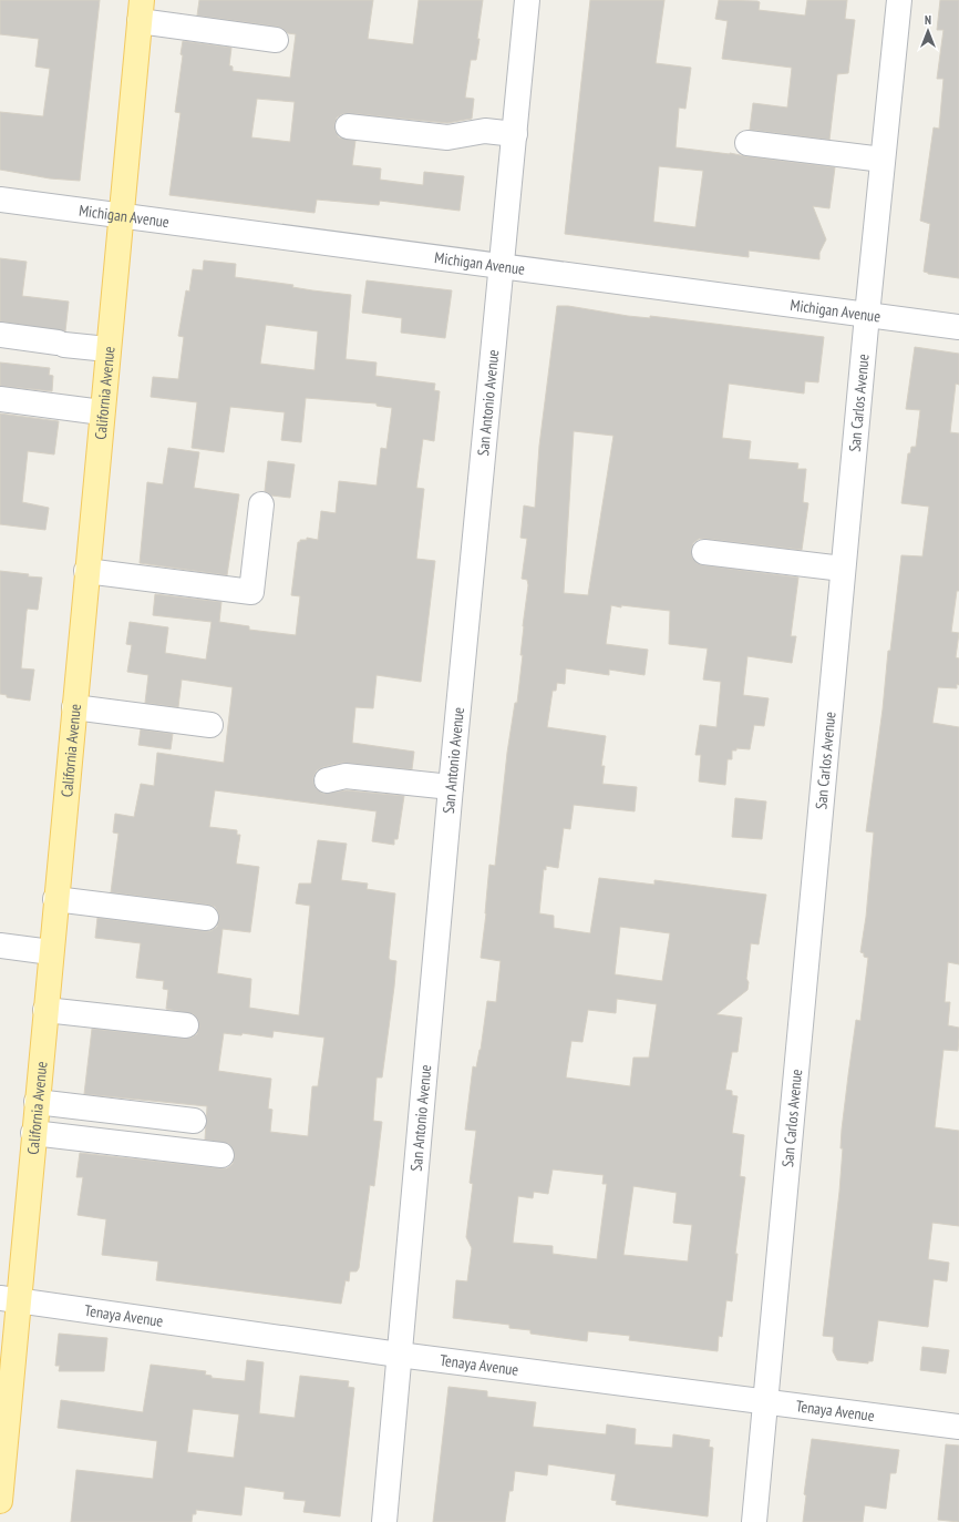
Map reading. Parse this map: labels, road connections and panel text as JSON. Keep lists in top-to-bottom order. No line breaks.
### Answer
{"streets":{"main road":["California Avenue"],"street":["Michigan Avenue","San Antonio Avenue","San Carlos Avenue","Tenaya Avenue"]},"crossings":[["Michigan Avenue","California Avenue"],["Michigan Avenue","San Antonio Avenue"],["Michigan Avenue","San Carlos Avenue"],["California Avenue","Tenaya Avenue"],["San Antonio Avenue","Tenaya Avenue"],["San Carlos Avenue","Tenaya Avenue"]],"north":"top"}
